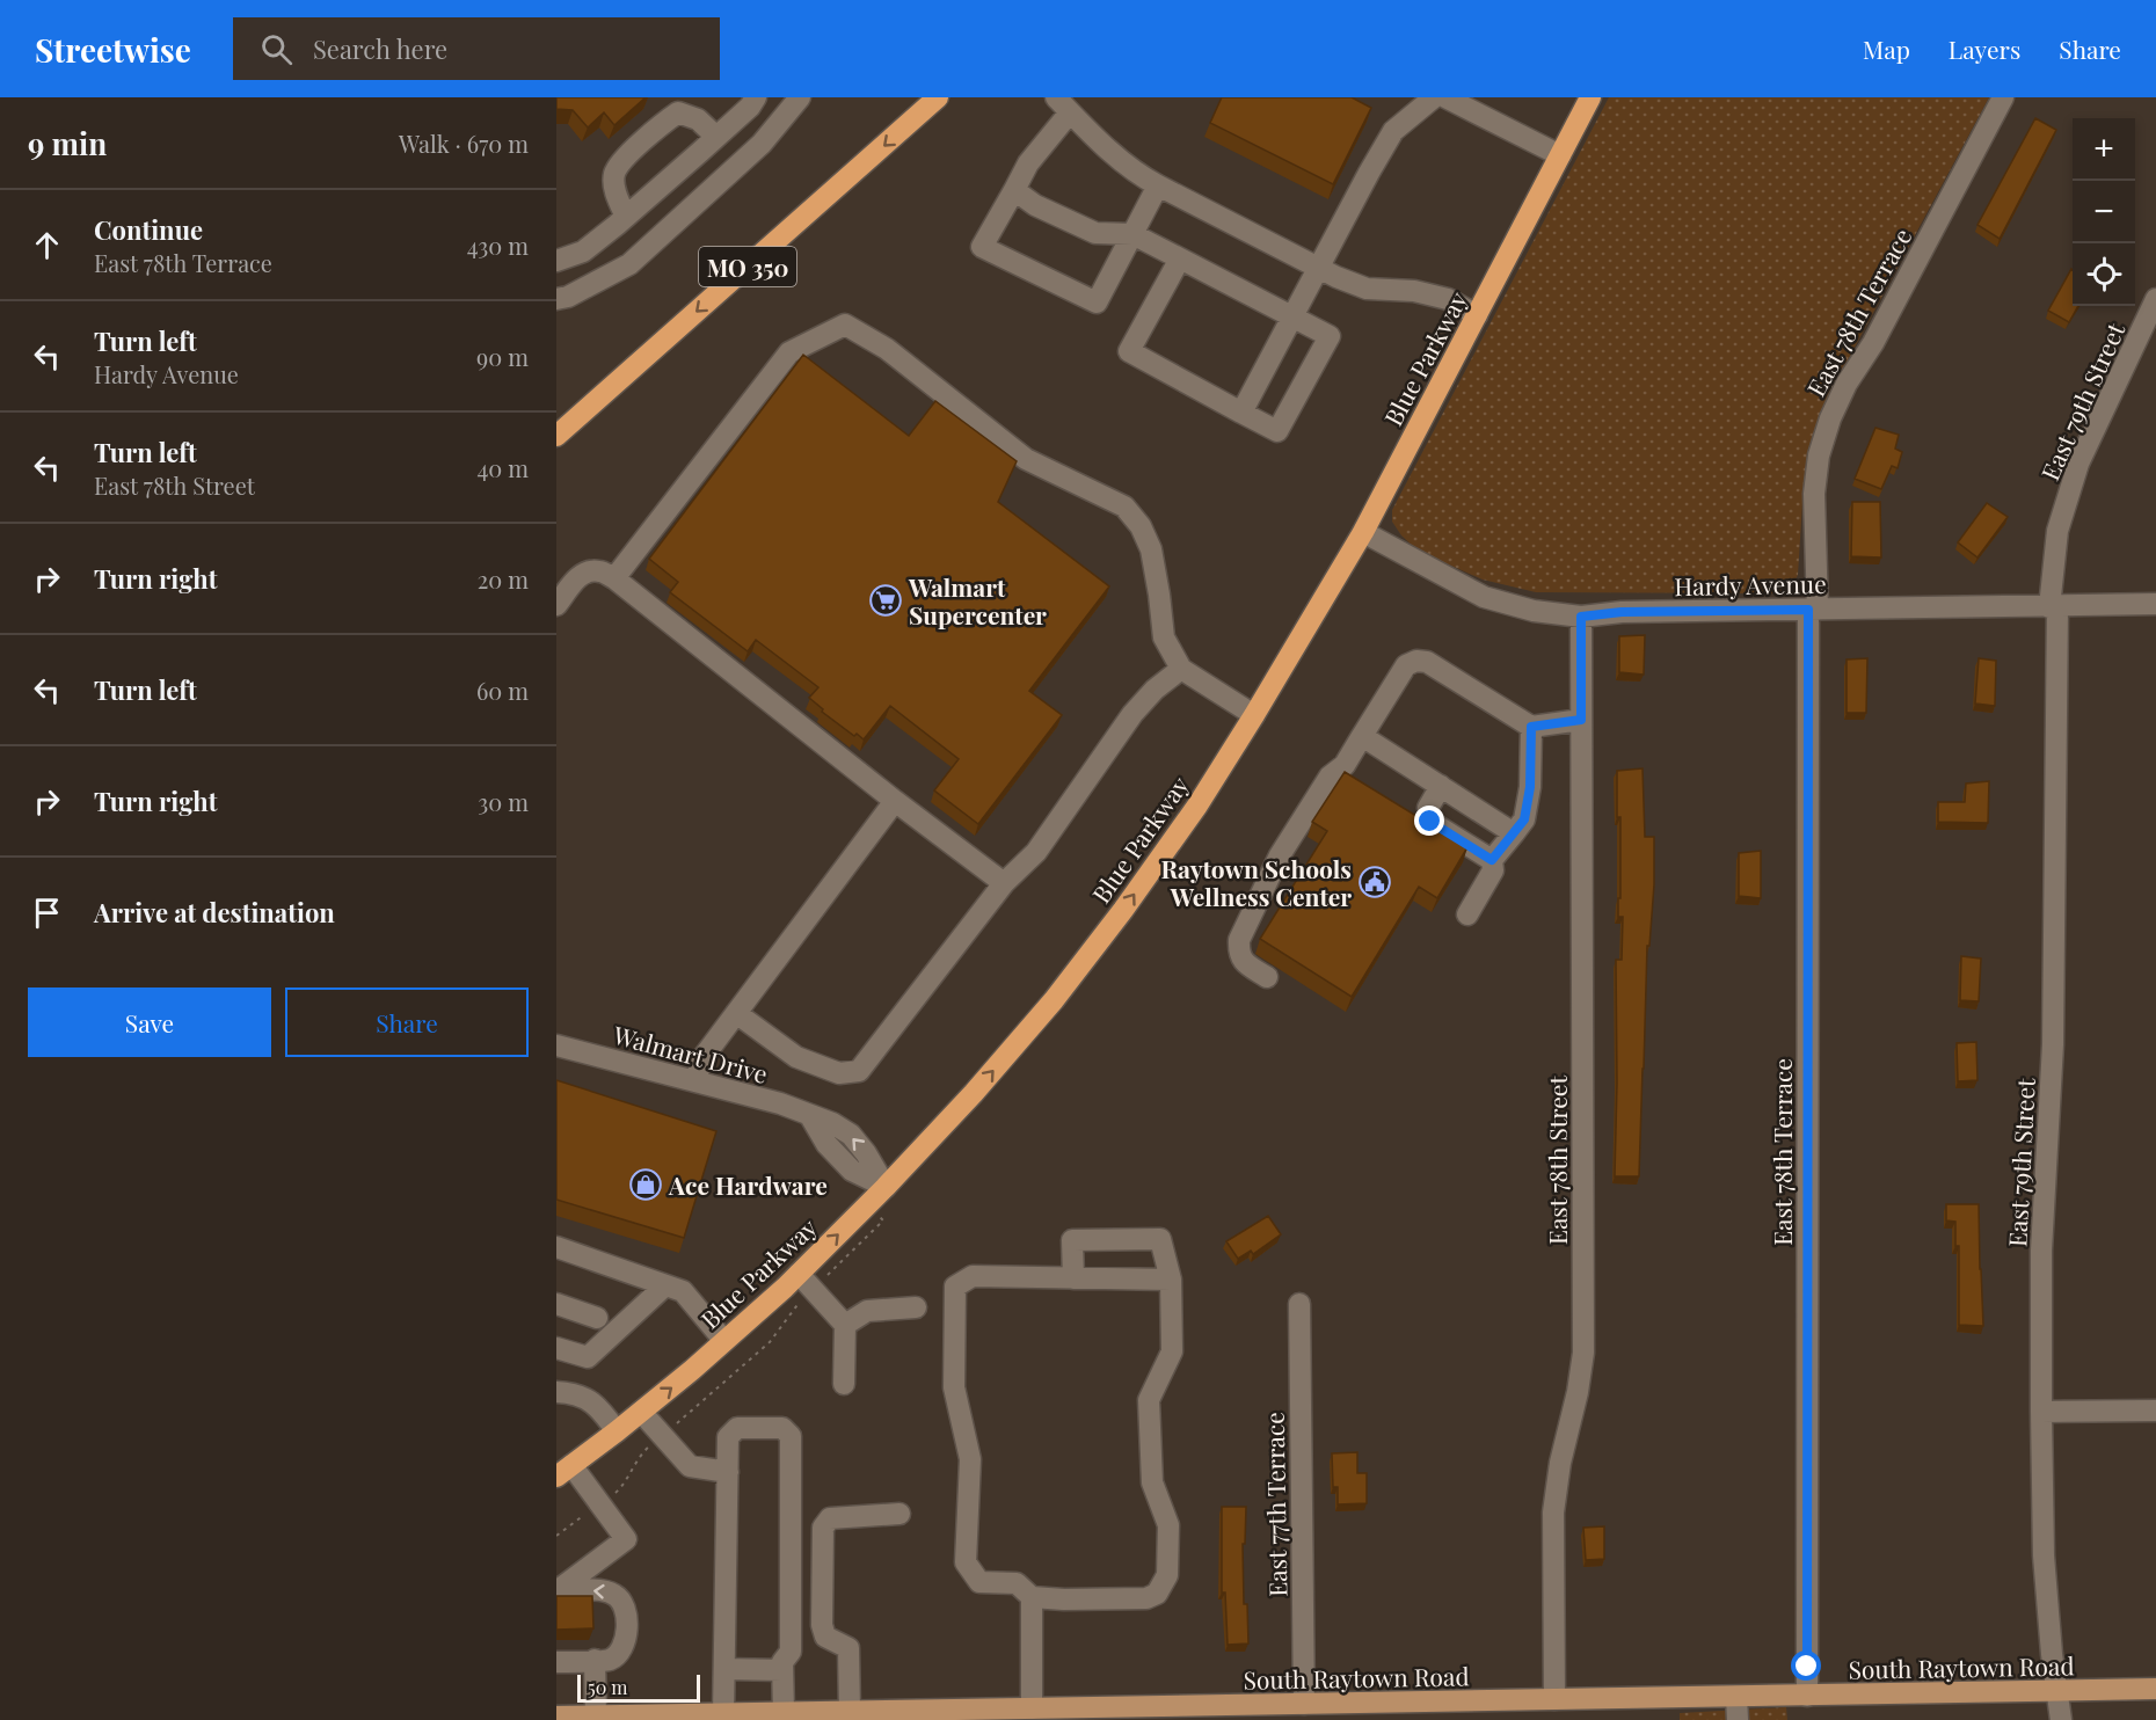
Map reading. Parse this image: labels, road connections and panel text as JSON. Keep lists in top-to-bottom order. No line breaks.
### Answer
{"streets":{"highway":["MO 350","Blue Parkway"],"main road":["South Raytown Road"],"street":["East 78th Terrace","East 79th Street","Hardy Avenue","Walmart Drive","East 78th Street","East 77th Terrace"]},"crossings":[["East 78th Terrace","Hardy Avenue"],["East 78th Terrace","South Raytown Road"],["Blue Parkway","Hardy Avenue"],["Blue Parkway","Walmart Drive"],["East 79th Street","Hardy Avenue"],["East 79th Street","South Raytown Road"],["Hardy Avenue","East 78th Street"],["East 78th Street","South Raytown Road"],["East 77th Terrace","South Raytown Road"]],"one_way":["Blue Parkway"],"places":{"supermarket":["Walmart Supercenter"],"public building":["Raytown Schools Wellness Center"],"shop":["Ace Hardware"]},"scale_bar":"50 m","page":{"header":"Streetwise","search":"Search here","nav":["Map","Layers","Share"],"heading":["9 min","Walk · 670 m"],"map_buttons":["+","−"],"list":[["Continue","East 78th Terrace","430 m"],["Turn left","Hardy Avenue","90 m"],["Turn left","East 78th Street","40 m"],["Turn right","20 m"],["Turn left","60 m"],["Turn right","30 m"],"Arrive at destination"],"buttons":["Save","Share"],"scale":"50 m"}}
